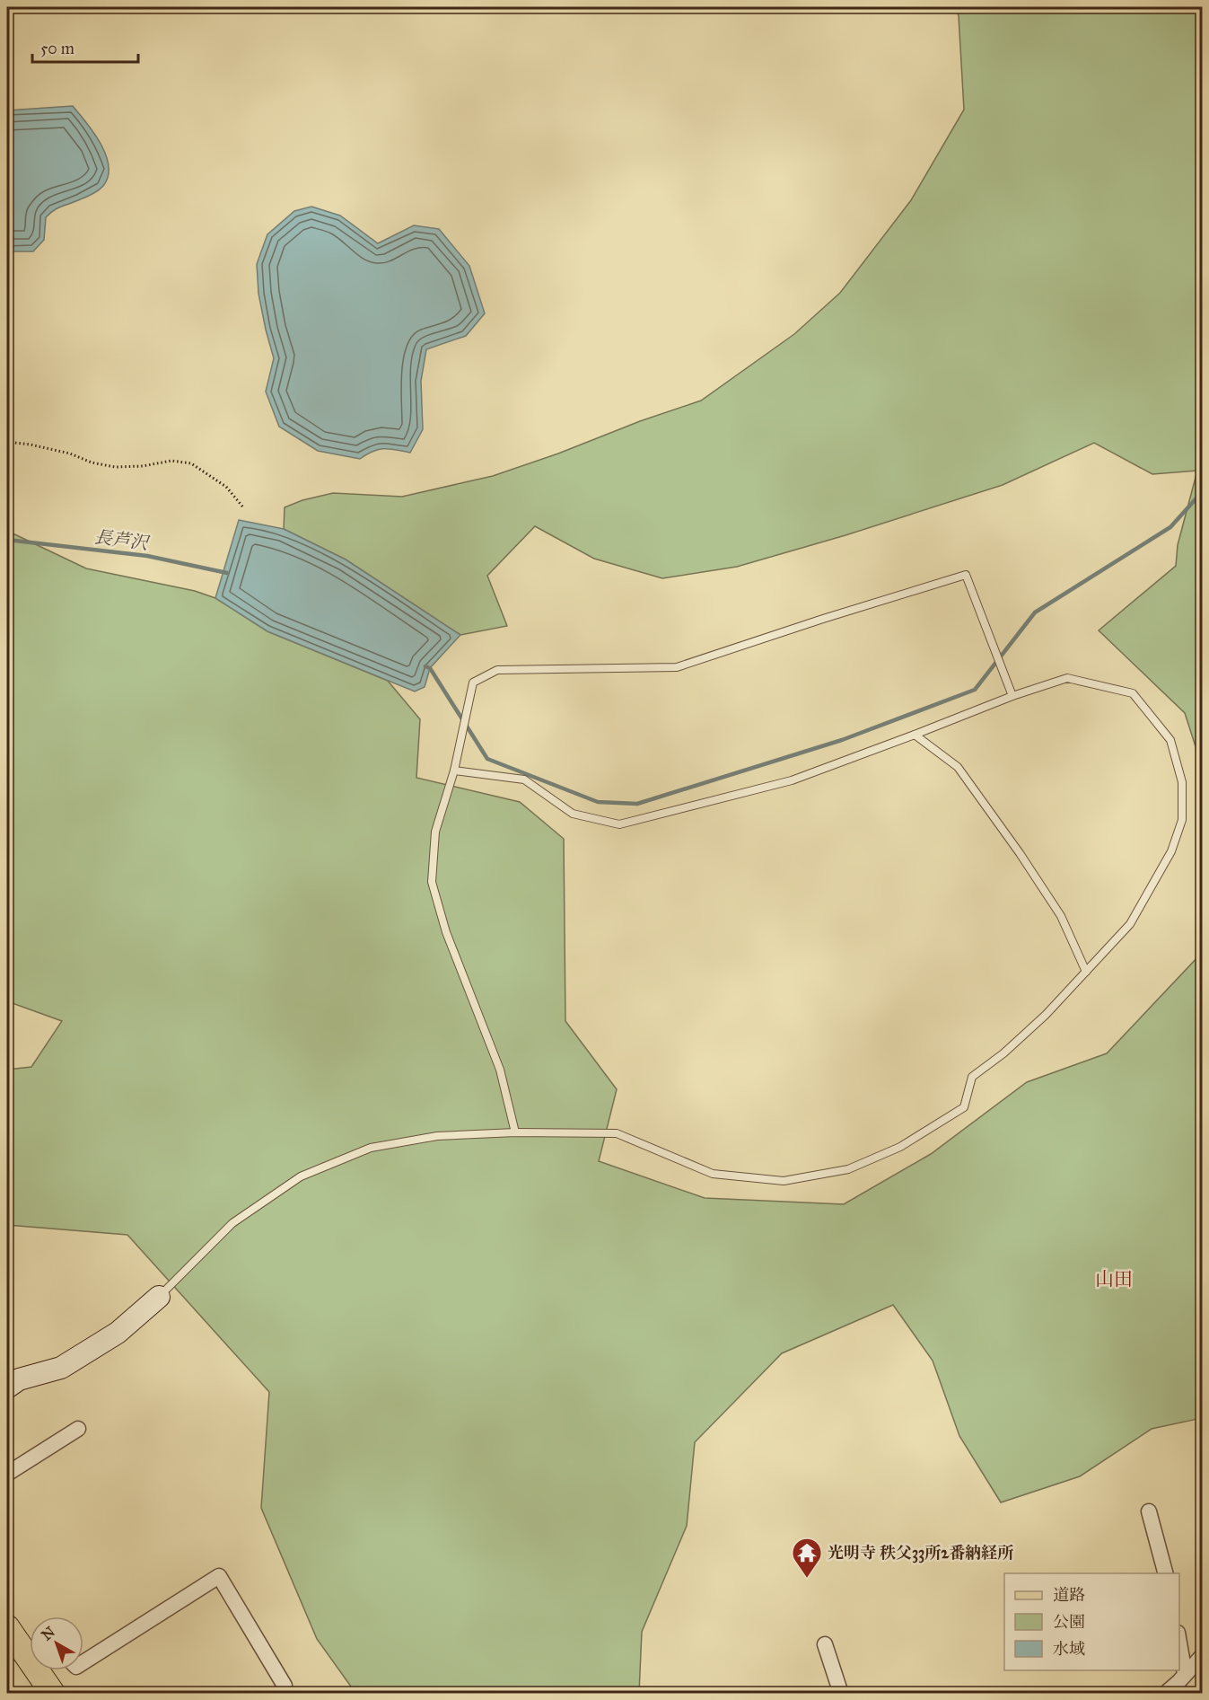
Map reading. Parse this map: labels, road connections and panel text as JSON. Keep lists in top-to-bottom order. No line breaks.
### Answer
{"districts":["山田"],"water":["長芦沢"],"places":{"temple":["光明寺 秩父33所2番納経所"]},"legend":["道路","公園","水域"],"scale_bar":"50 m","north":"top left"}
